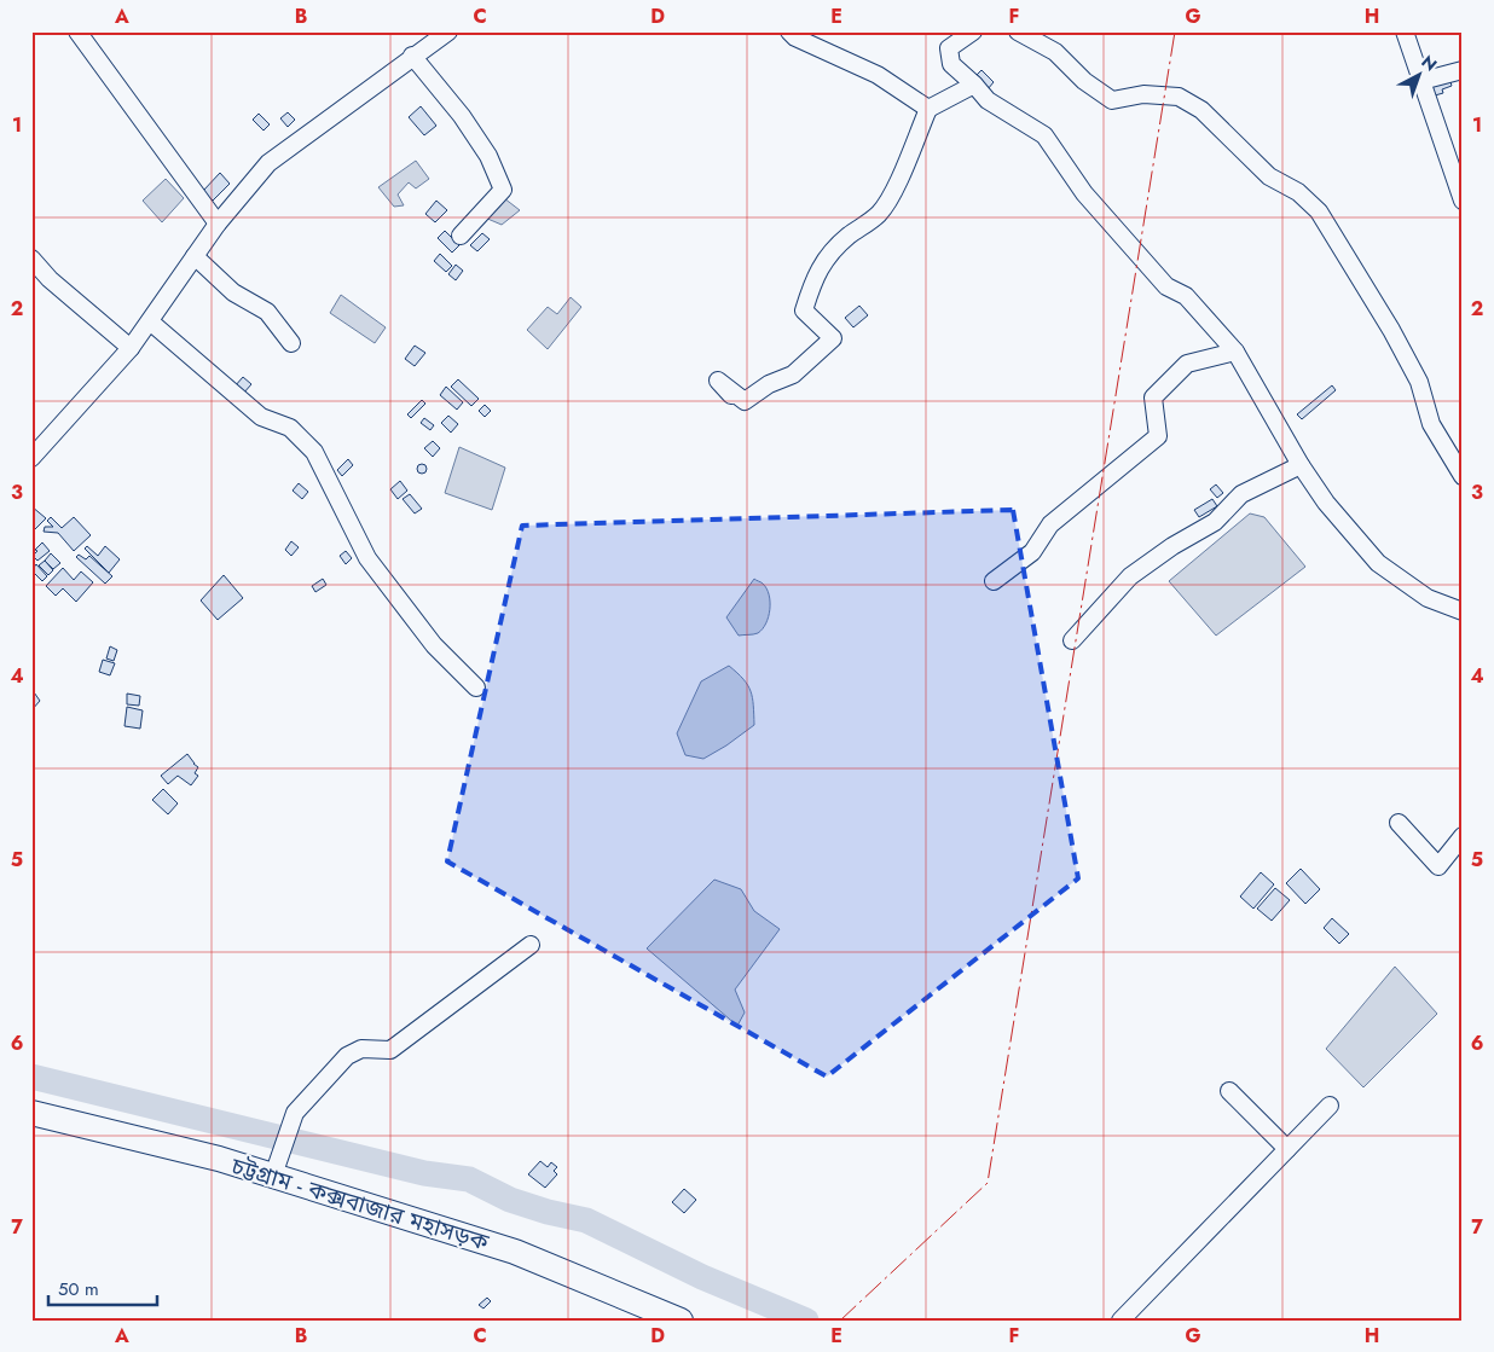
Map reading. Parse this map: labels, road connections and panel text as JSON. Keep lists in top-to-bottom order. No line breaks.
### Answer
{"streets":{"highway":["চট্টগ্রাম - কক্সবাজার মহাসড়ক"]},"scale_bar":"50 m","north":"top right","grid":{"columns":["A","B","C","D","E","F","G","H"],"rows":["1","2","3","4","5","6","7"]}}
